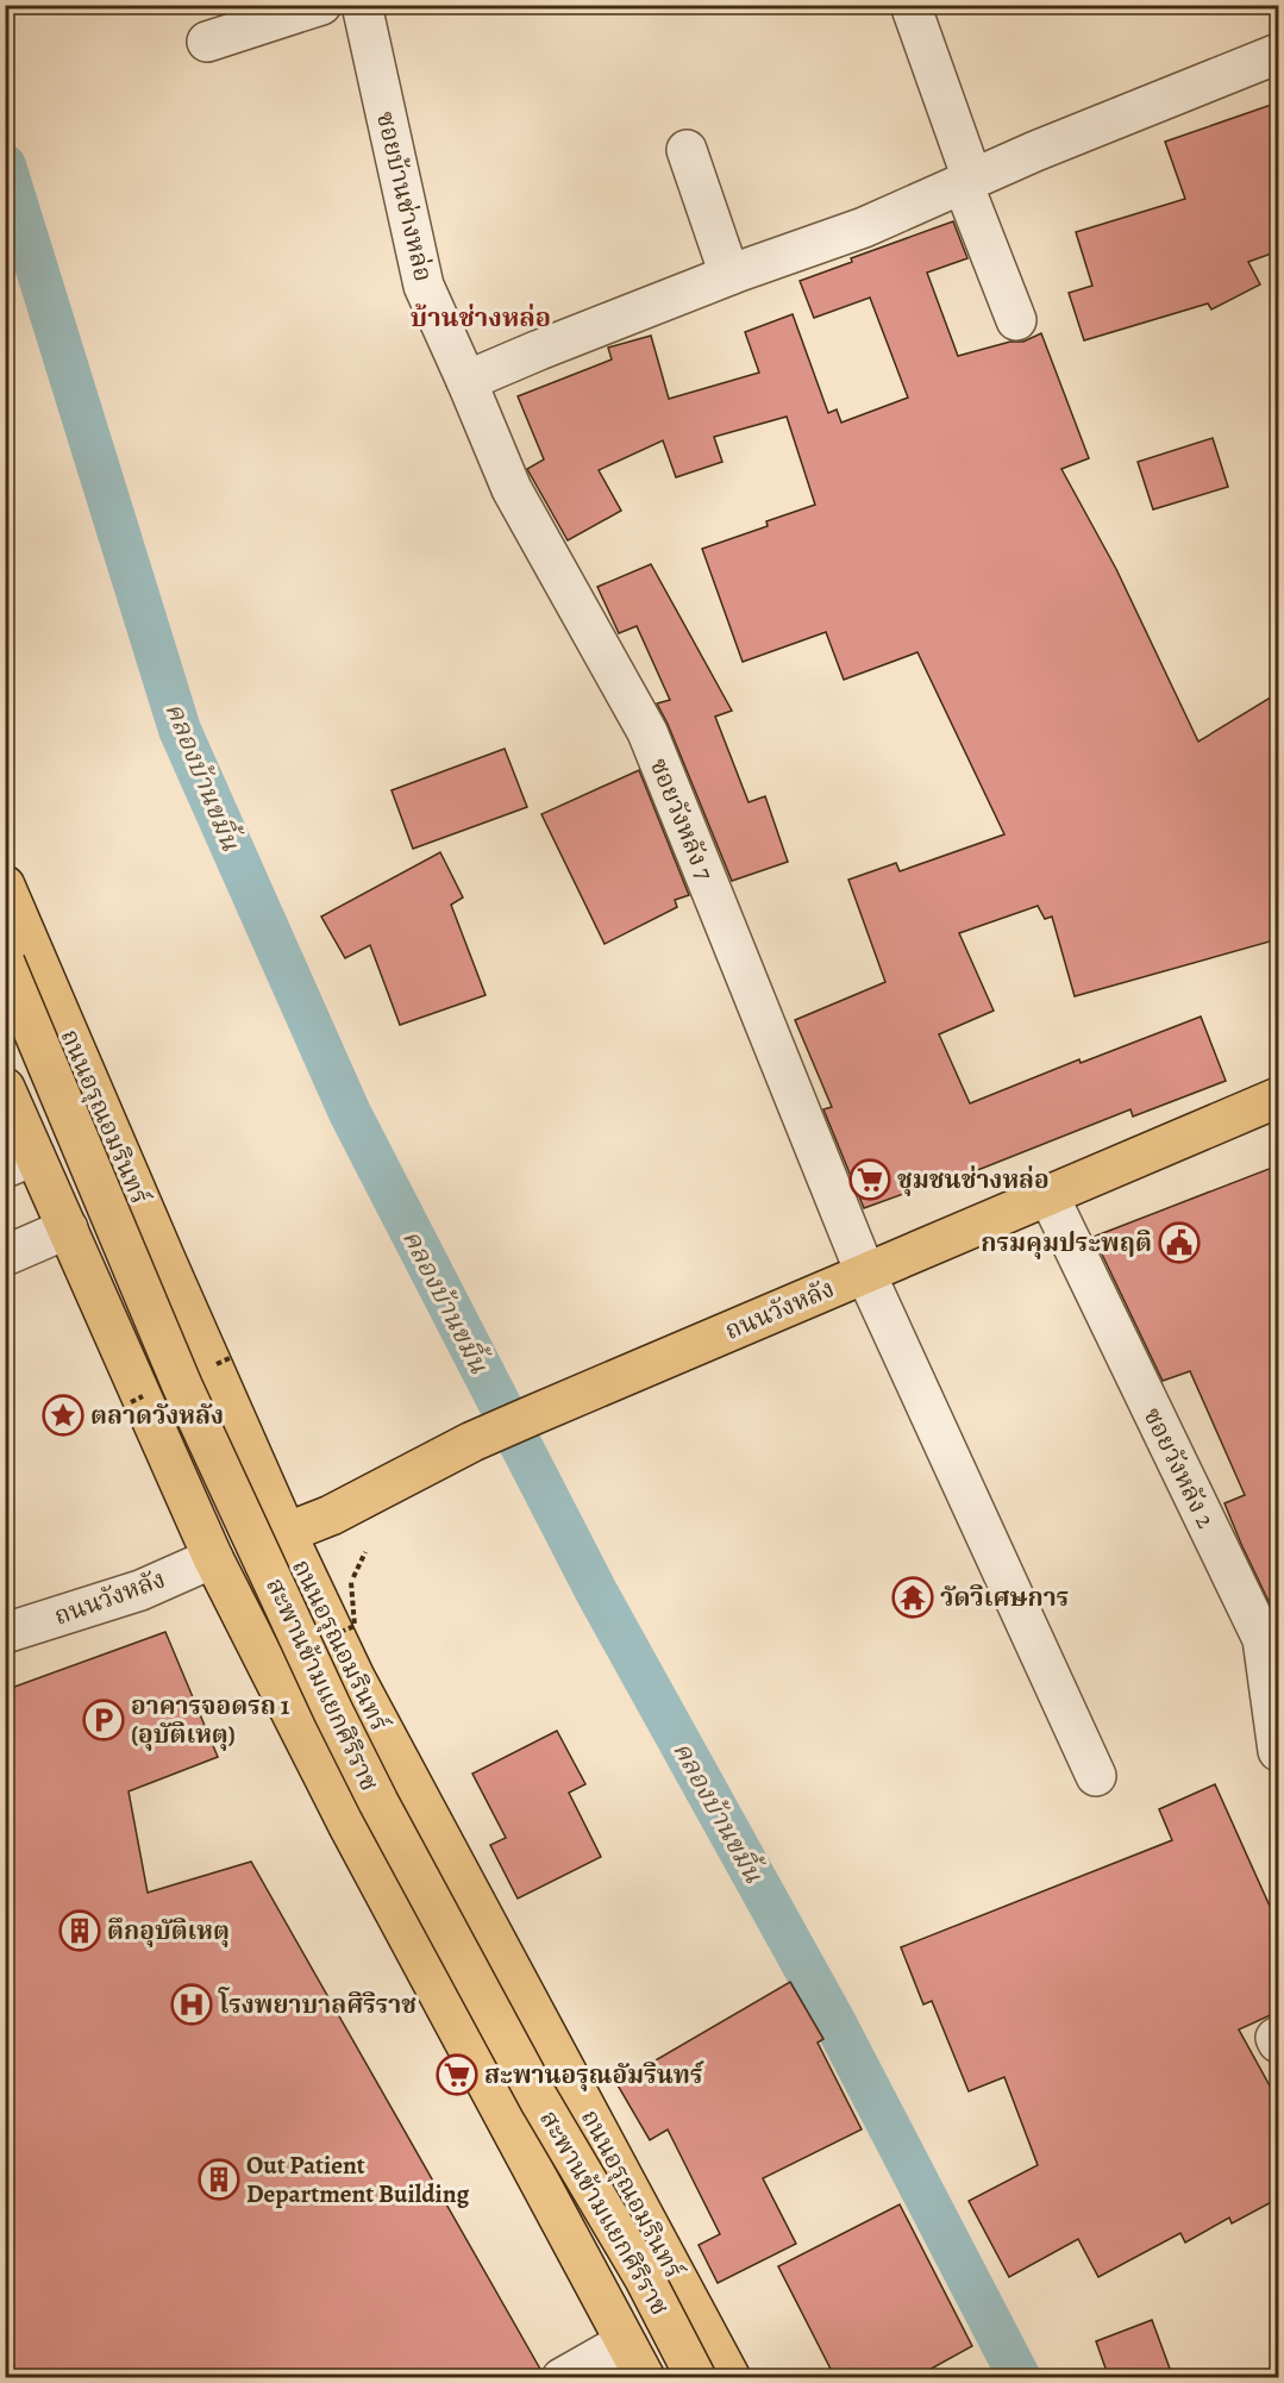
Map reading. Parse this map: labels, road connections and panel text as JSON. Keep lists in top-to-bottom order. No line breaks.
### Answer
{"streets":{"main road":["ถนนอรุณอมรินทร์","ถนนวังหลัง","สะพานข้ามแยกศิริราช"],"street":["ซอยบ้านช่างหล่อ","ซอยวังหลัง 7","ซอยวังหลัง 2"]},"crossings":[["ซอยบ้านช่างหล่อ","ซอยวังหลัง 7"],["ซอยวังหลัง 7","ถนนวังหลัง"],["ถนนอรุณอมรินทร์","ถนนวังหลัง"],["ถนนวังหลัง","ซอยวังหลัง 2"]],"districts":["บ้านช่างหล่อ"],"water":["คลองบ้านขมิ้น"],"places":{"supermarket":["ชุมชนช่างหล่อ","สะพานอรุณอัมรินทร์"],"public building":["กรมคุมประพฤติ"],"place":["ตลาดวังหลัง"],"temple":["วัดวิเศษการ"],"parking":["อาคารจอดรถ 1 (อุบัติเหตุ)"],"building":["ตึกอุบัติเหตุ","Out Patient Department Building"],"hospital":["โรงพยาบาลศิริราช"]}}
